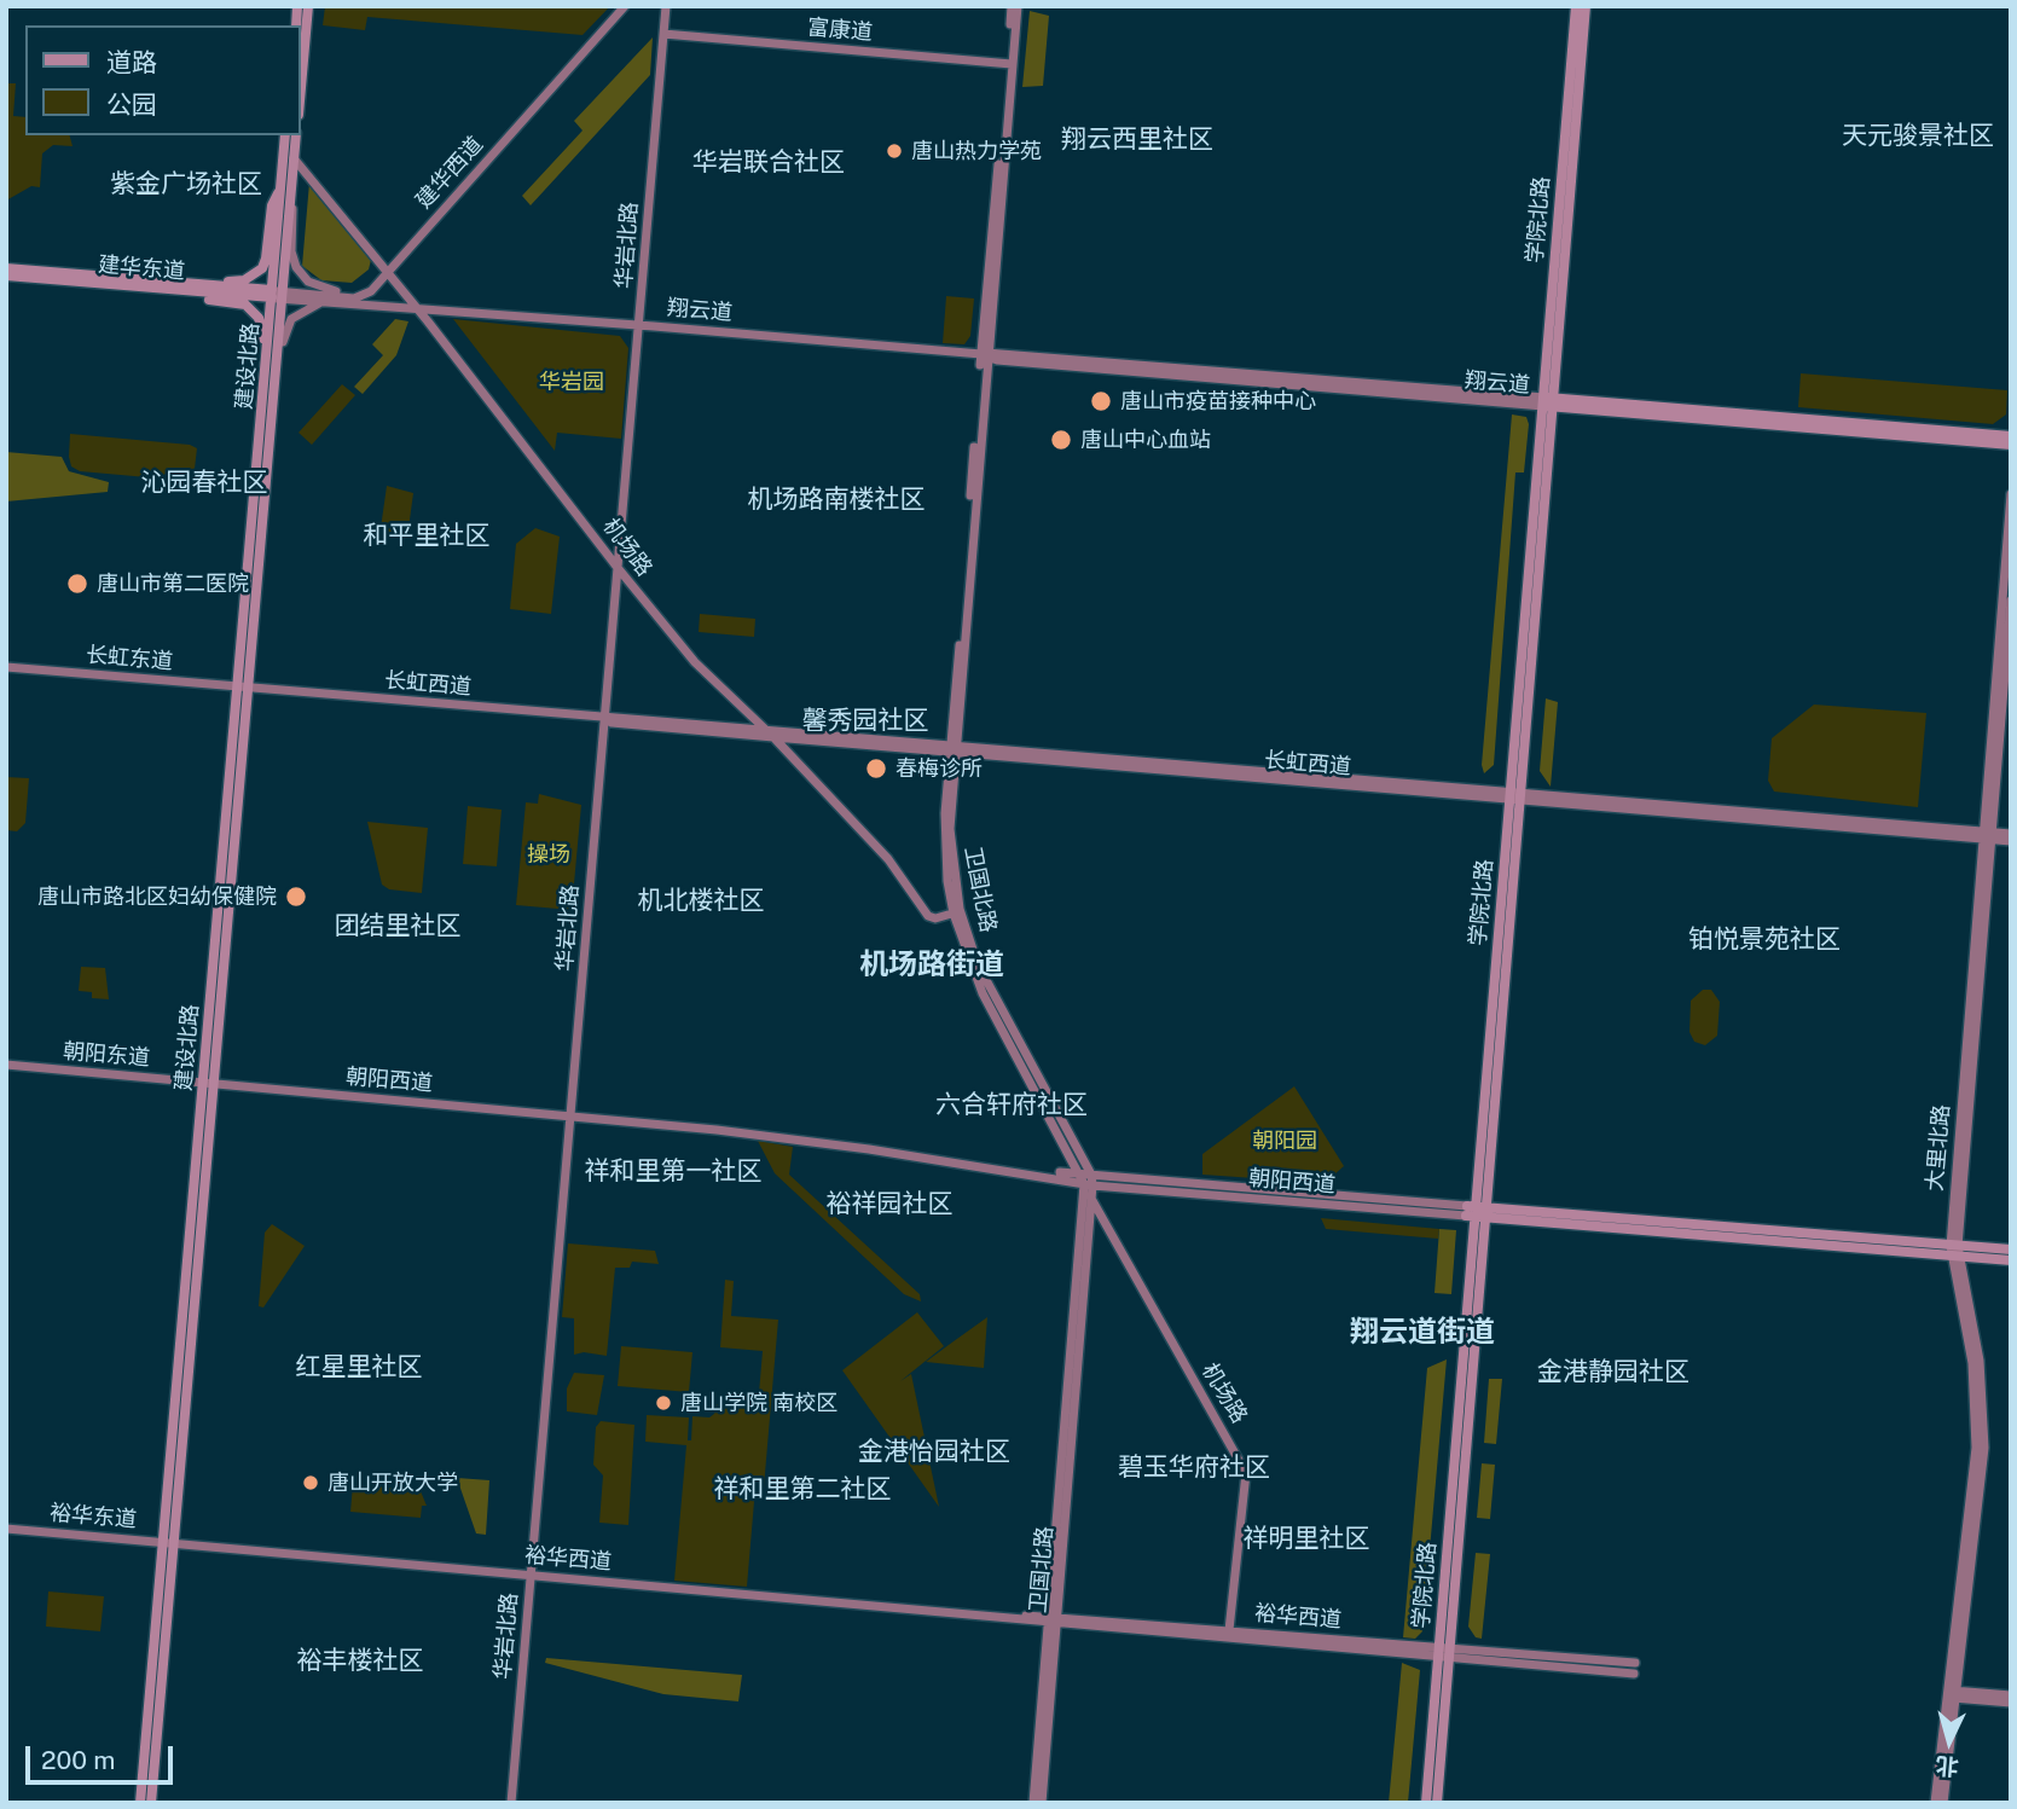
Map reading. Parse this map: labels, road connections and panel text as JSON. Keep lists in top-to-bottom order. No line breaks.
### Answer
{"streets":{"main road":["富康道","建华西道","学院北路","华岩北路","建华东道","翔云道","建设北路","机场路","长虹东道","长虹西道","卫国北路","朝阳东道","朝阳西道","大里北路","裕华东道","裕华西道"]},"crossings":[["富康道","华岩北路"],["富康道","卫国北路"],["建华西道","机场路"],["学院北路","翔云道"],["学院北路","长虹西道"],["学院北路","朝阳西道"],["学院北路","裕华西道"],["华岩北路","翔云道"],["华岩北路","机场路"],["华岩北路","长虹西道"],["华岩北路","朝阳西道"],["华岩北路","裕华西道"],["建华东道","建设北路"],["翔云道","机场路"],["翔云道","卫国北路"],["建设北路","长虹东道"],["建设北路","长虹西道"],["建设北路","朝阳东道"],["建设北路","朝阳西道"],["建设北路","裕华东道"],["建设北路","裕华西道"],["机场路","长虹西道"],["机场路","卫国北路"],["机场路","裕华西道"],["长虹东道","长虹西道"],["长虹西道","卫国北路"],["长虹西道","大里北路"],["卫国北路","朝阳西道"],["卫国北路","裕华西道"],["朝阳东道","朝阳西道"],["朝阳西道","大里北路"],["裕华东道","裕华西道"]],"districts":["天元骏景社区","翔云西里社区","华岩联合社区","紫金广场社区","沁园春社区","机场路南楼社区","和平里社区","馨秀园社区","机北楼社区","团结里社区","铂悦景苑社区","机场路街道","六合轩府社区","祥和里第一社区","裕祥园社区","翔云道街道","红星里社区","金港静园社区","金港怡园社区","碧玉华府社区","祥和里第二社区","祥明里社区","裕丰楼社区"],"parks":["华岩园","操场","朝阳园"],"places":["唐山热力学苑","唐山市疫苗接种中心","唐山中心血站","唐山市第二医院","春梅诊所","唐山市路北区妇幼保健院","唐山学院 南校区","唐山开放大学"],"legend":["道路","公园"],"scale_bar":"200 m","north":"bottom"}
